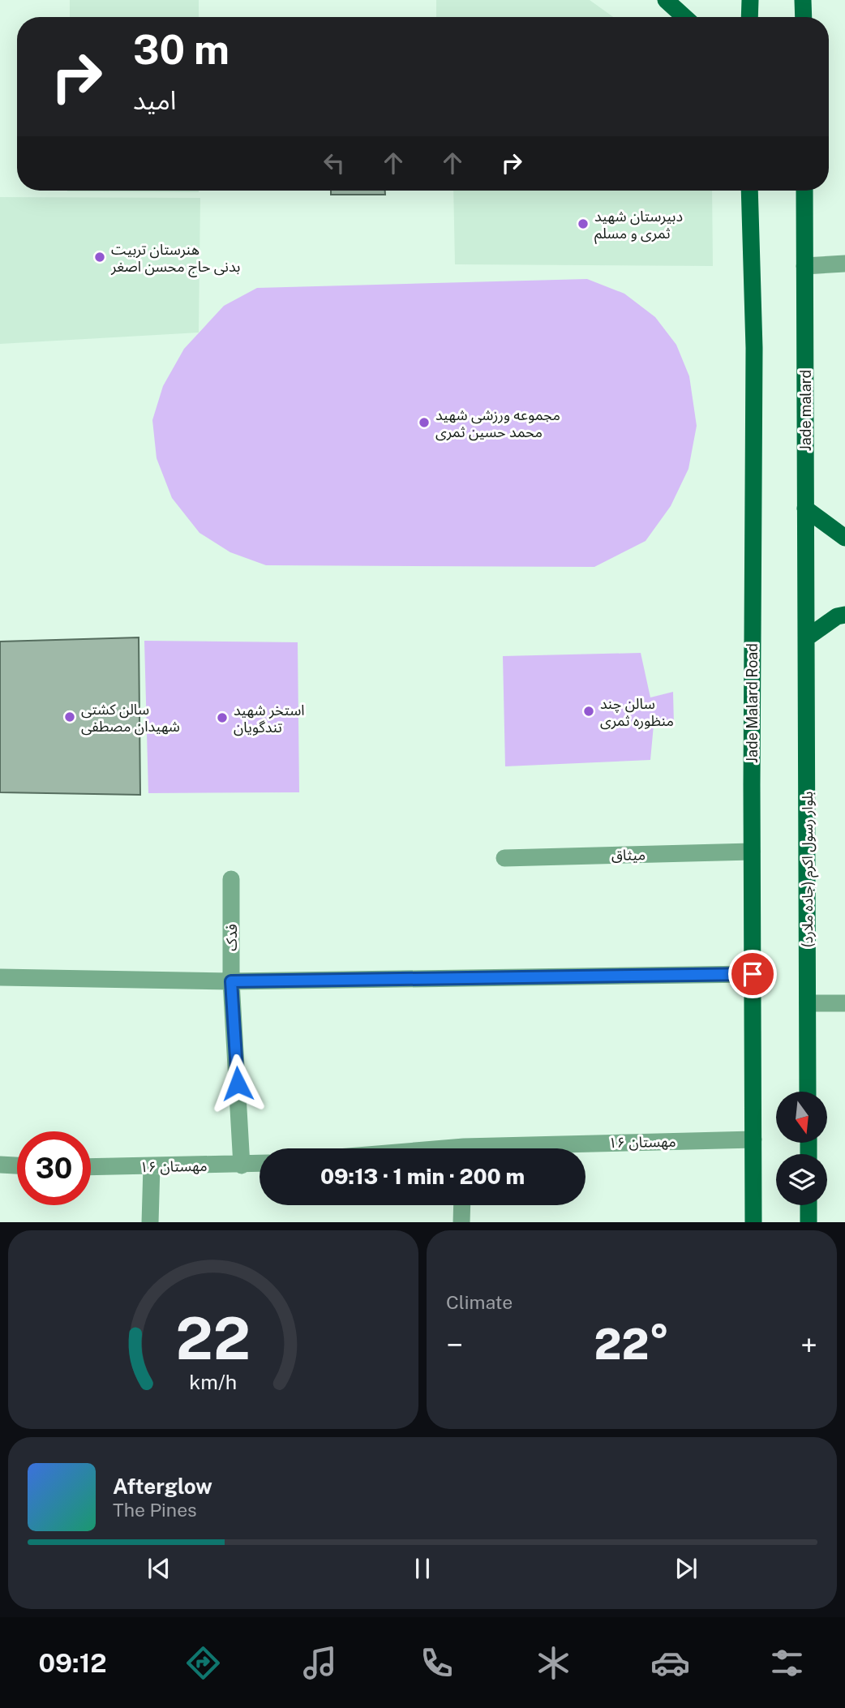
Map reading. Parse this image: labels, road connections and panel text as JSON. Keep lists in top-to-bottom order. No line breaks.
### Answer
{"streets":{"main road":["Jade malard","Jade Malard Road","بلوار رسول اکرم (جاده ملارد)"],"street":["میثاق","فدک","مهستان ۱۶"]},"crossings":[["Jade malard","بلوار رسول اکرم (جاده ملارد)"],["Jade Malard Road","میثاق"],["Jade Malard Road","مهستان ۱۶"],["فدک","مهستان ۱۶"]],"places":["دبیرستان شهید ثمری و مسلم","هنرستان تربیت بدنی حاج محسن اصغر","مجموعه ورزشی شهید محمد حسین ثمری","سالن چند منظوره ثمری","سالن کشتی شهیدان مصطفی","استخر شهید تندگویان"],"north":"bottom","page":{"turn":["30 m","امید"],"limit":"30","trip":"09:13 · 1 min · 200 m","tile":"Climate","heat":["−","22°","+"],"song":["Afterglow","The Pines"],"tabs":"09:12","gauge":["22","km/h"]}}
